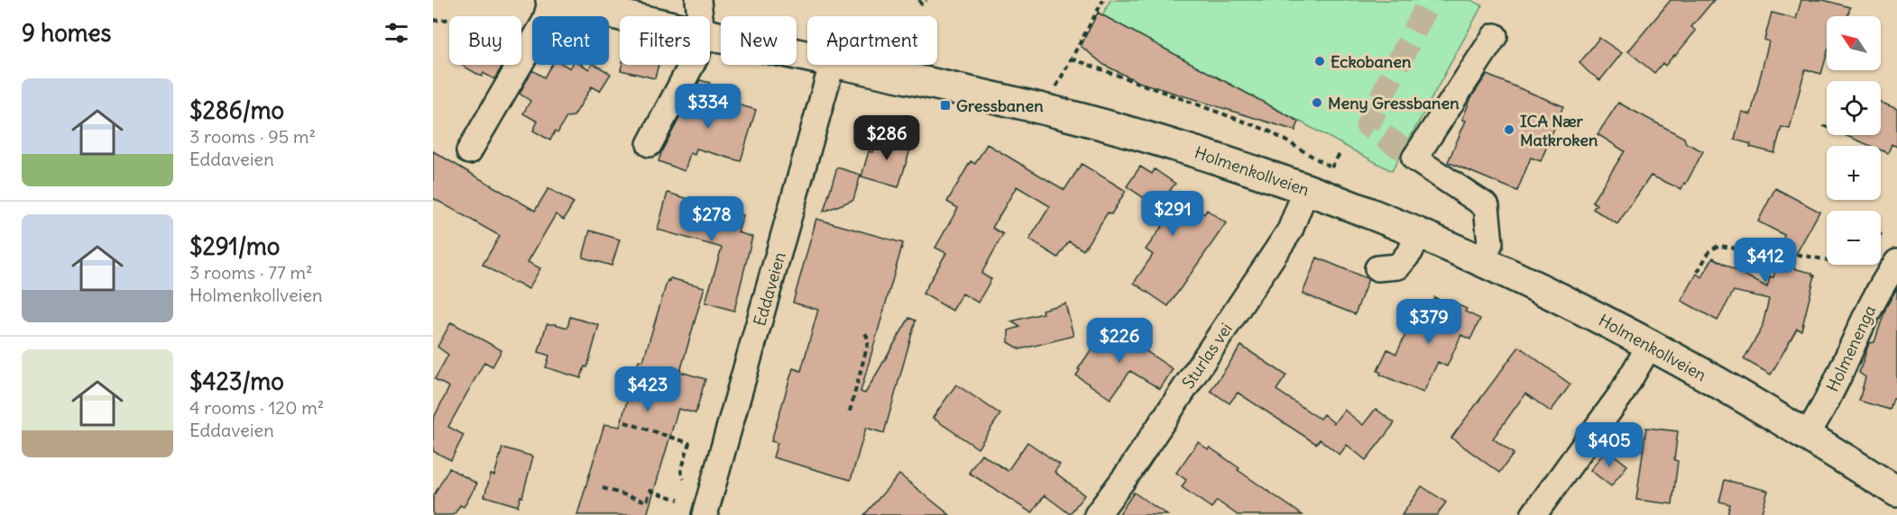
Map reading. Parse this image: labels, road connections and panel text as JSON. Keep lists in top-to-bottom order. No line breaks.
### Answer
{"streets":{"main road":["Holmenkollveien"],"street":["Eddaveien","Holmenenga","Sturlas vei"]},"crossings":[["Holmenkollveien","Holmenenga"],["Holmenkollveien","Sturlas vei"]],"places":{"other":["Eckobanen","Meny Gressbanen","ICA Nær Matkroken"],"transit":["Gressbanen"]},"north":"top left","page":{"heading":"9 homes","map_buttons":["+","−"],"chip":["Buy","Rent","Filters","New","Apartment"],"list":[{"name":"$286/mo","note":"3 rooms · 95 m² · Eddaveien"},{"name":"$291/mo","note":"3 rooms · 77 m² · Holmenkollveien"},{"name":"$423/mo","note":"4 rooms · 120 m² · Eddaveien"}],"price":["$334","$286","$291","$278","$412","$379","$226","$423","$405"]}}
